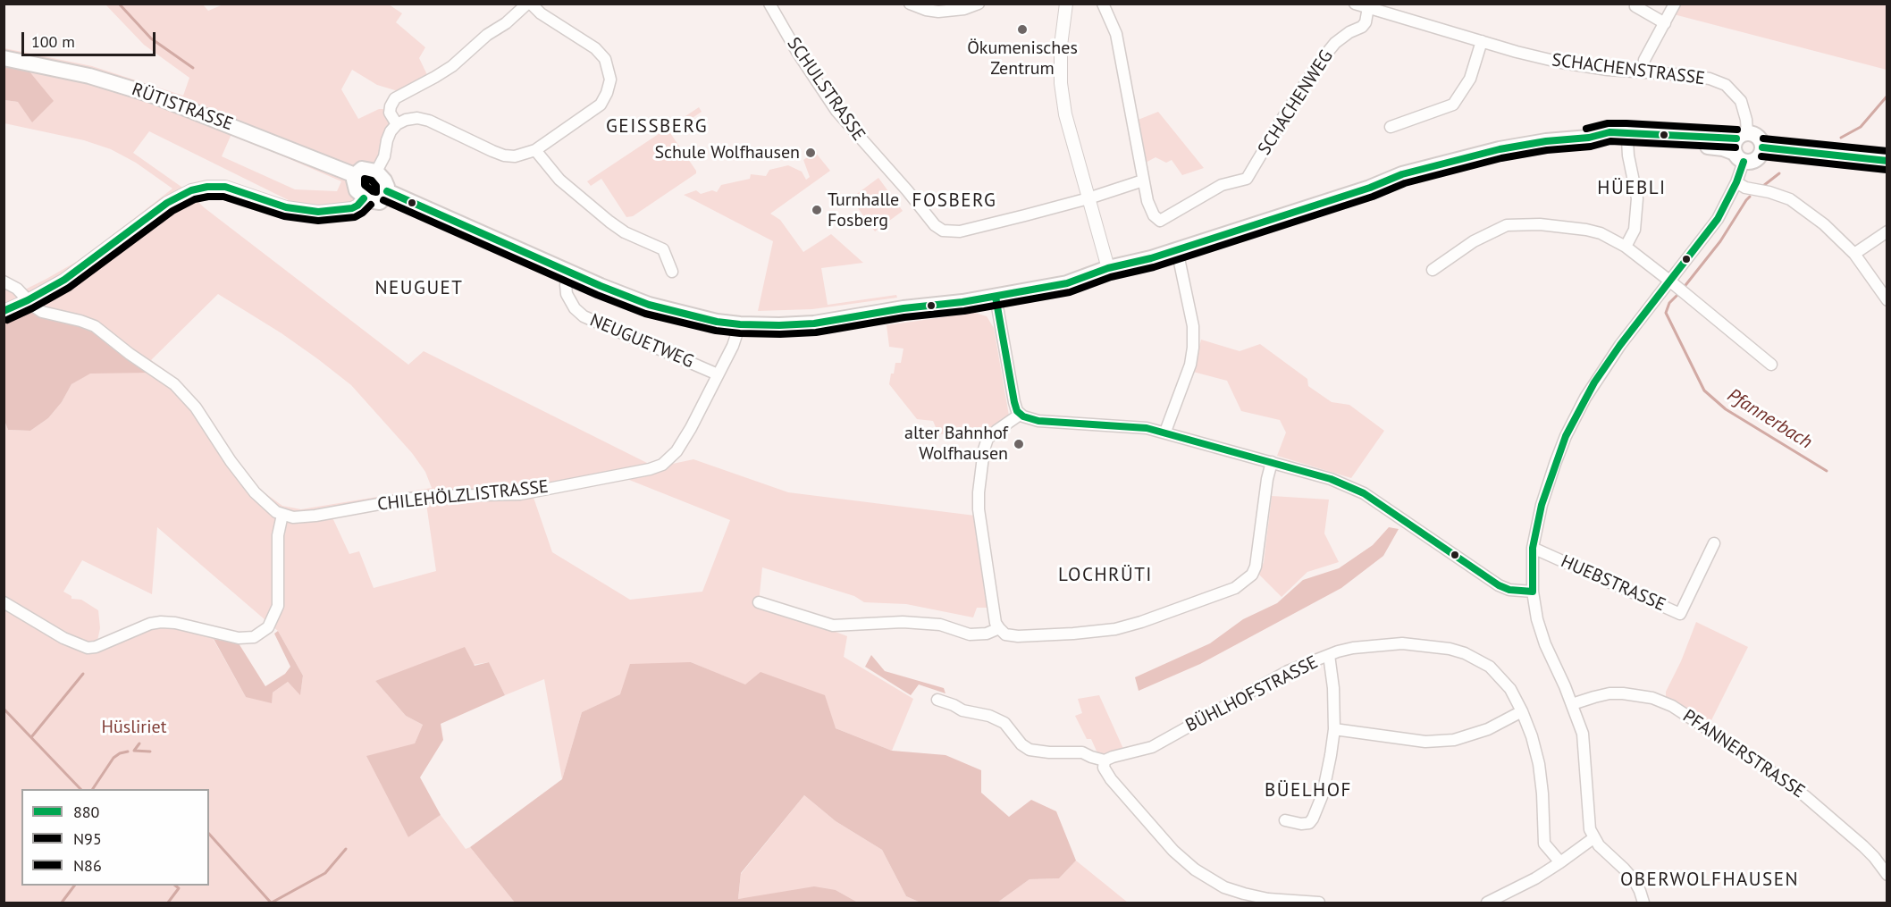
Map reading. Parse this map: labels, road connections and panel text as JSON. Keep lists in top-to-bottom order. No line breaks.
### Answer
{"streets":{"main road":["RÜTISTRASSE"],"street":["SCHACHENSTRASSE","SCHULSTRASSE","SCHACHENWEG","NEUGUETWEG","CHILEHÖLZLISTRASSE","HUEBSTRASSE","BÜHLHOFSTRASSE","PFANNERSTRASSE"]},"crossings":[["SCHACHENSTRASSE","SCHACHENWEG"],["SCHULSTRASSE","SCHACHENWEG"],["NEUGUETWEG","CHILEHÖLZLISTRASSE"]],"districts":["GEISSBERG","HÜEBLI","FOSBERG","NEUGUET","LOCHRÜTI","BÜELHOF","OBERWOLFHAUSEN"],"water":["Pfannerbach"],"parks":["Hüsliriet"],"places":["Ökumenisches Zentrum","Schule Wolfhausen","Turnhalle Fosberg","alter Bahnhof Wolfhausen"],"lines":["transit line N86","transit line 880","transit line N95"],"legend":["880","N95","N86"],"scale_bar":"100 m"}
